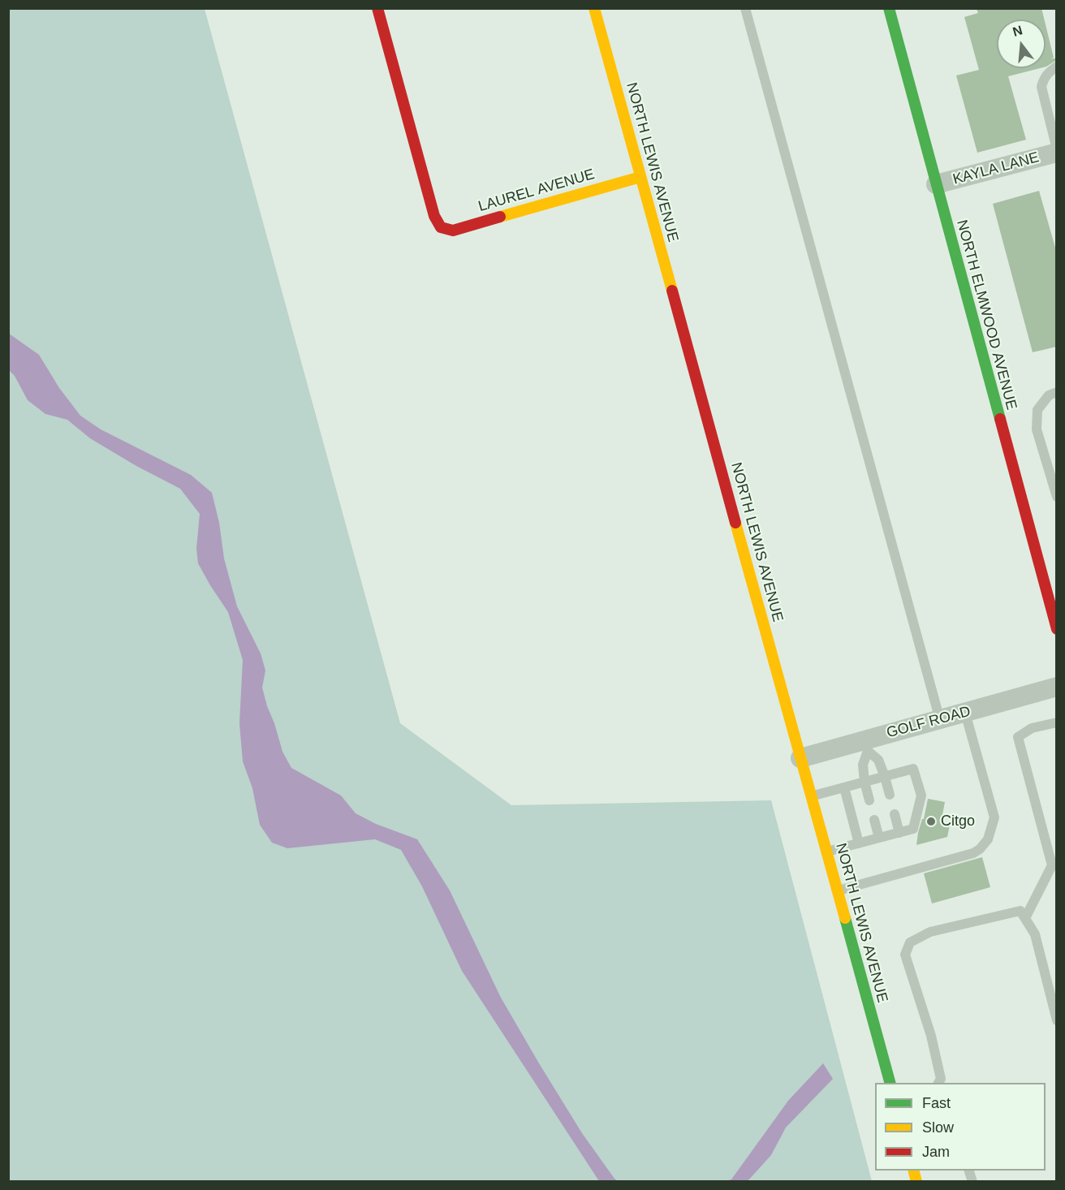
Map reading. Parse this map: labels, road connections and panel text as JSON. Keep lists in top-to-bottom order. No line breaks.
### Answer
{"streets":{"main road":["NORTH LEWIS AVENUE","LAUREL AVENUE","NORTH ELMWOOD AVENUE"],"street":["KAYLA LANE","GOLF ROAD"]},"crossings":[["NORTH LEWIS AVENUE","LAUREL AVENUE"],["NORTH LEWIS AVENUE","GOLF ROAD"],["KAYLA LANE","NORTH ELMWOOD AVENUE"]],"places":["Citgo"],"legend":["Fast","Slow","Jam"],"north":"top"}
